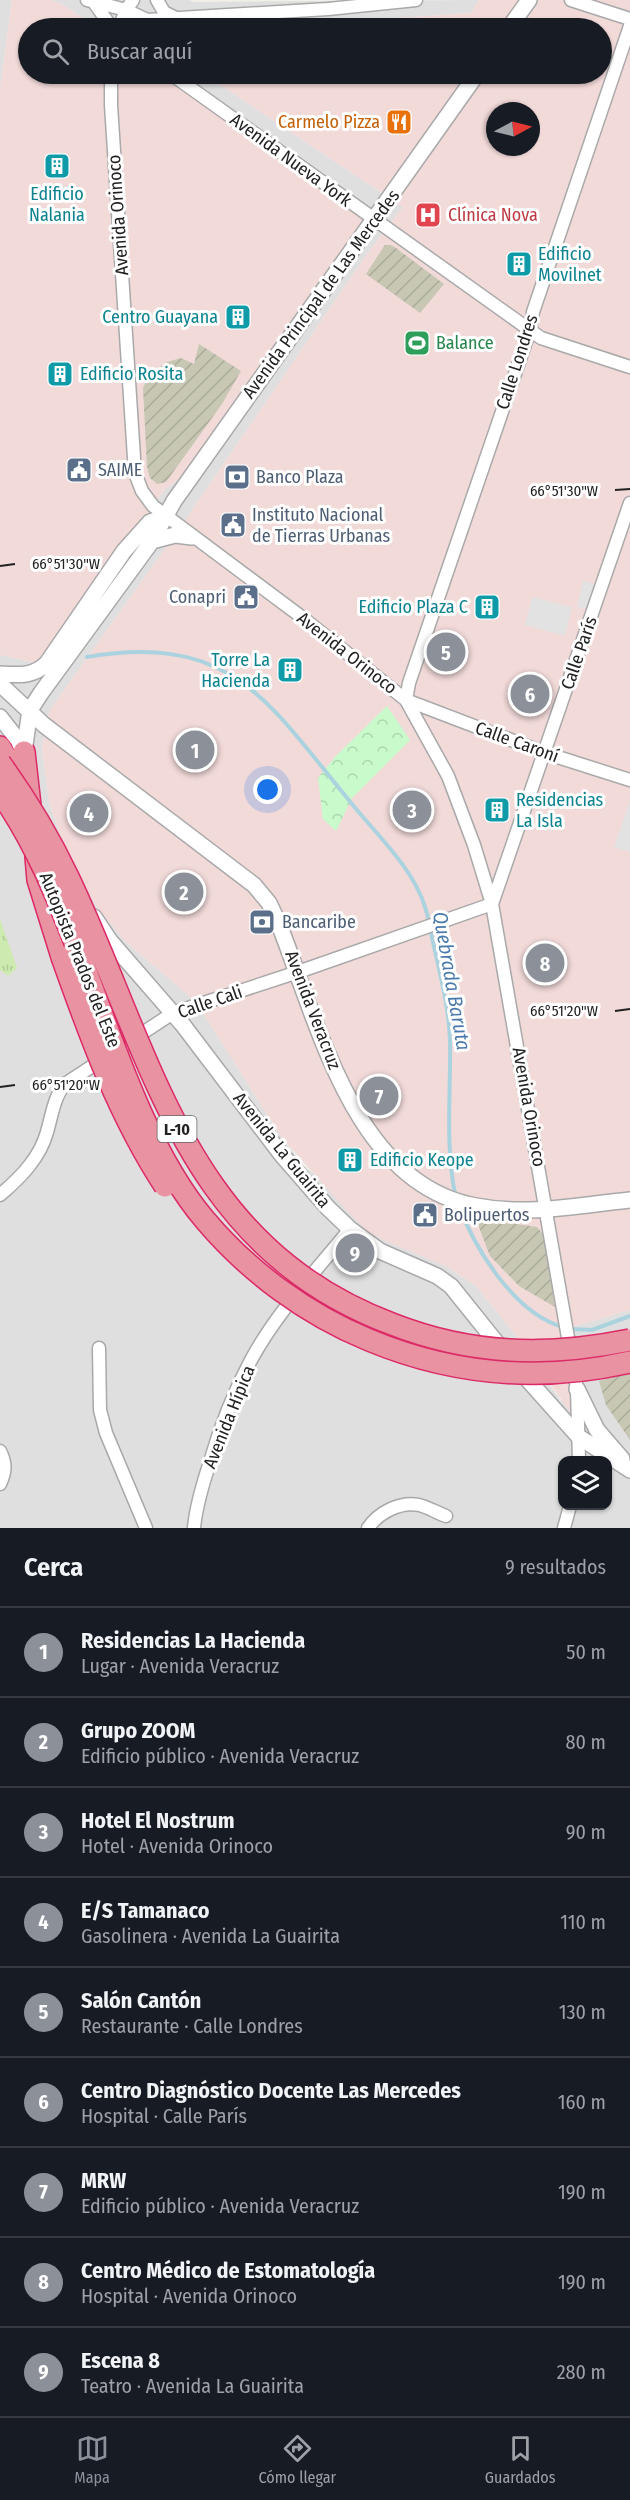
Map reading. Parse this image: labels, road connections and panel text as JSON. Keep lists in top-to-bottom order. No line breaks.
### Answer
{"streets":{"highway":["Autopista Prados del Este","L-10"],"street":["Avenida Nueva York","Avenida Orinoco","Avenida Principal de Las Mercedes","Calle Londres","Calle París","Calle Caroní","Calle Cali","Avenida Veracruz","Avenida La Guairita","Avenida Hípica"]},"crossings":[["Avenida Nueva York","Avenida Principal de Las Mercedes"],["Avenida Nueva York","Calle Londres"],["Avenida Orinoco","Avenida Principal de Las Mercedes"],["Avenida Orinoco","Calle Londres"],["Avenida Orinoco","Calle París"],["Avenida Orinoco","Calle Caroní"],["Avenida Orinoco","Calle Cali"],["Avenida Orinoco","Avenida Veracruz"],["Avenida Orinoco","L-10"],["Avenida Orinoco","Avenida La Guairita"],["Avenida Principal de Las Mercedes","Avenida Veracruz"],["Avenida Principal de Las Mercedes","L-10"],["Avenida Principal de Las Mercedes","Avenida La Guairita"],["Calle Londres","Calle Caroní"],["Calle París","Calle Caroní"],["Calle París","Calle Cali"],["Autopista Prados del Este","L-10"],["Calle Cali","Avenida Veracruz"],["Calle Cali","Avenida La Guairita"],["L-10","Avenida La Guairita"],["Avenida La Guairita","Avenida Hípica"]],"water":["Quebrada Baruta"],"places":{"restaurant":["Carmelo Pizza"],"building":["Edificio Nalania","Edificio Movilnet","Centro Guayana","Edificio Rosita","Edificio Plaza C","Torre La Hacienda","Residencias La Isla","Edificio Keope"],"hospital":["Clínica Nova"],"sports":["Balance"],"public building":["SAIME","Instituto Nacional de Tierras Urbanas","Conapri","Bolipuertos"],"bank":["Banco Plaza","Bancaribe"]},"north":"right","page":{"search":"Buscar aquí","pins":["5","6","1","3","4","2","8","7","9"],"heading":["Cerca","9 resultados"],"list":[{"mark":"1","name":"Residencias La Hacienda","note":"Lugar · Avenida Veracruz","value":"50 m"},{"mark":"2","name":"Grupo ZOOM","note":"Edificio público · Avenida Veracruz","value":"80 m"},{"mark":"3","name":"Hotel El Nostrum","note":"Hotel · Avenida Orinoco","value":"90 m"},{"mark":"4","name":"E/S Tamanaco","note":"Gasolinera · Avenida La Guairita","value":"110 m"},{"mark":"5","name":"Salón Cantón","note":"Restaurante · Calle Londres","value":"130 m"},{"mark":"6","name":"Centro Diagnóstico Docente Las Mercedes","note":"Hospital · Calle París","value":"160 m"},{"mark":"7","name":"MRW","note":"Edificio público · Avenida Veracruz","value":"190 m"},{"mark":"8","name":"Centro Médico de Estomatología","note":"Hospital · Avenida Orinoco","value":"190 m"},{"mark":"9","name":"Escena 8","note":"Teatro · Avenida La Guairita","value":"280 m"}],"nav":["Mapa","Cómo llegar","Guardados"]},"coordinates":["66°51'30\"W","66°51'20\"W"]}
